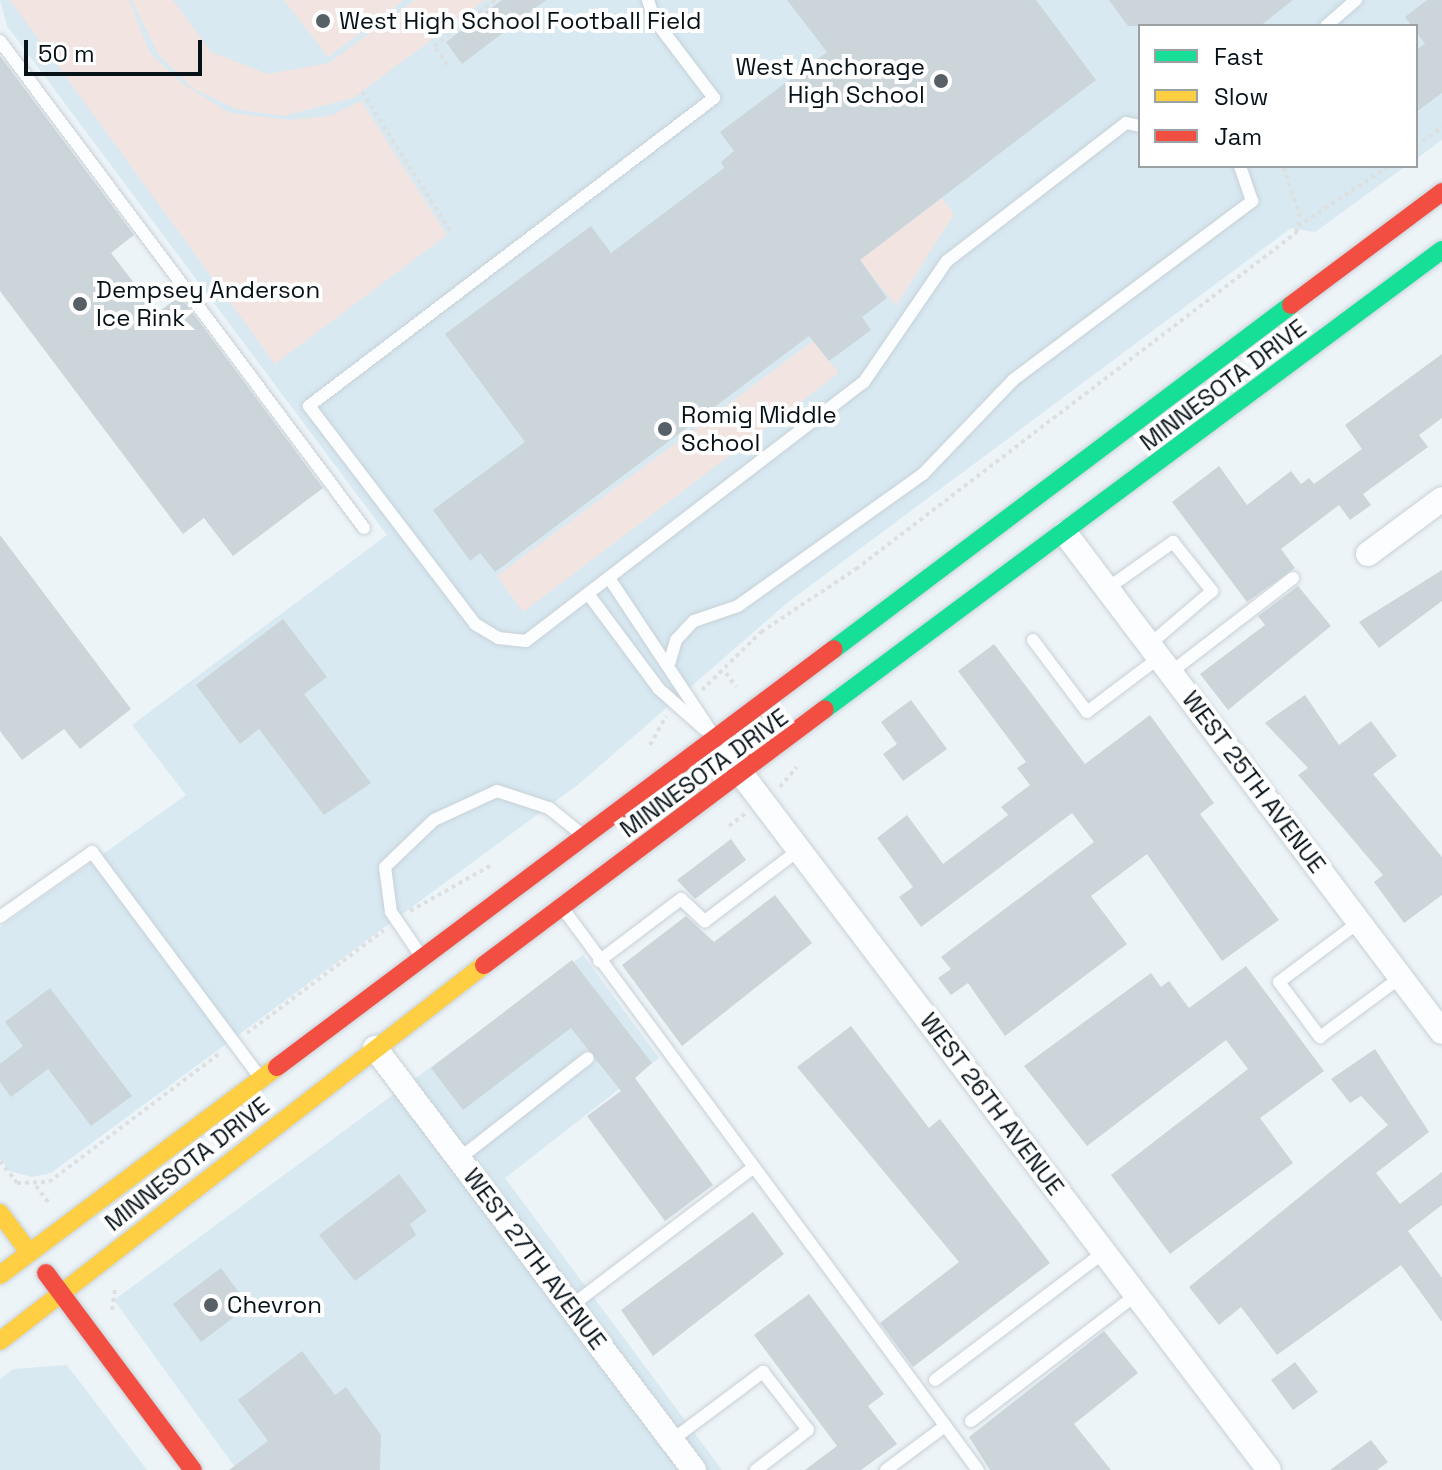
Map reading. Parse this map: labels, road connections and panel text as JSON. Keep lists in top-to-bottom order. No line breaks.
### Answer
{"streets":{"main road":["MINNESOTA DRIVE"],"street":["WEST 25TH AVENUE","WEST 26TH AVENUE","WEST 27TH AVENUE"]},"crossings":[["MINNESOTA DRIVE","WEST 25TH AVENUE"],["MINNESOTA DRIVE","WEST 26TH AVENUE"],["MINNESOTA DRIVE","WEST 27TH AVENUE"]],"places":["West High School Football Field","West Anchorage High School","Dempsey Anderson Ice Rink","Romig Middle School","Chevron"],"legend":["Fast","Slow","Jam"],"scale_bar":"50 m"}
